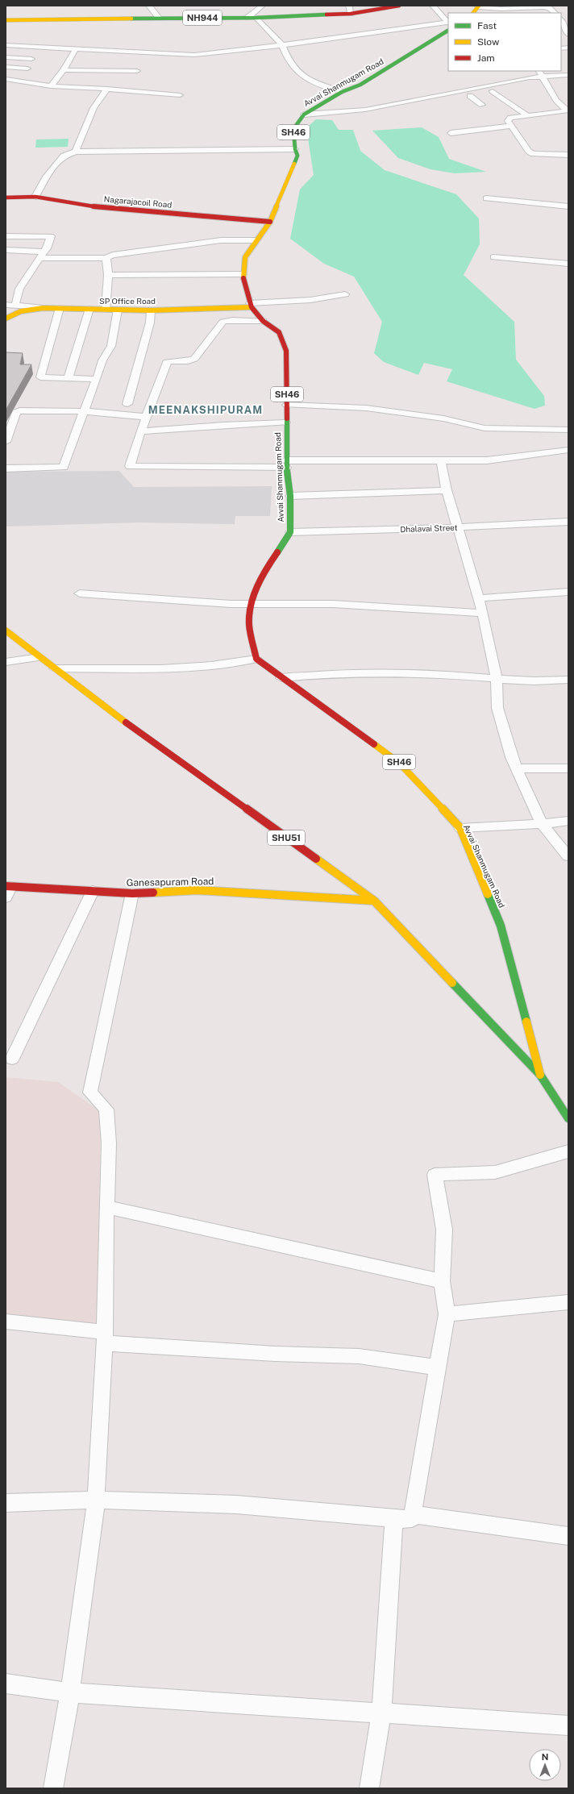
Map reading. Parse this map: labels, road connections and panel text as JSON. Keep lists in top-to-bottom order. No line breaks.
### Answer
{"streets":{"main road":["NH944","Avvai Shanmugam Road","SH46","Nagarajacoil Road","SP Office Road","SHU51","Ganesapuram Road"],"street":["Dhalavai Street"]},"crossings":[["Avvai Shanmugam Road","Nagarajacoil Road"],["Avvai Shanmugam Road","SP Office Road"],["Avvai Shanmugam Road","Dhalavai Street"],["Avvai Shanmugam Road","SHU51"],["SHU51","Ganesapuram Road"]],"districts":["MEENAKSHIPURAM"],"legend":["Fast","Slow","Jam"],"north":"top"}
